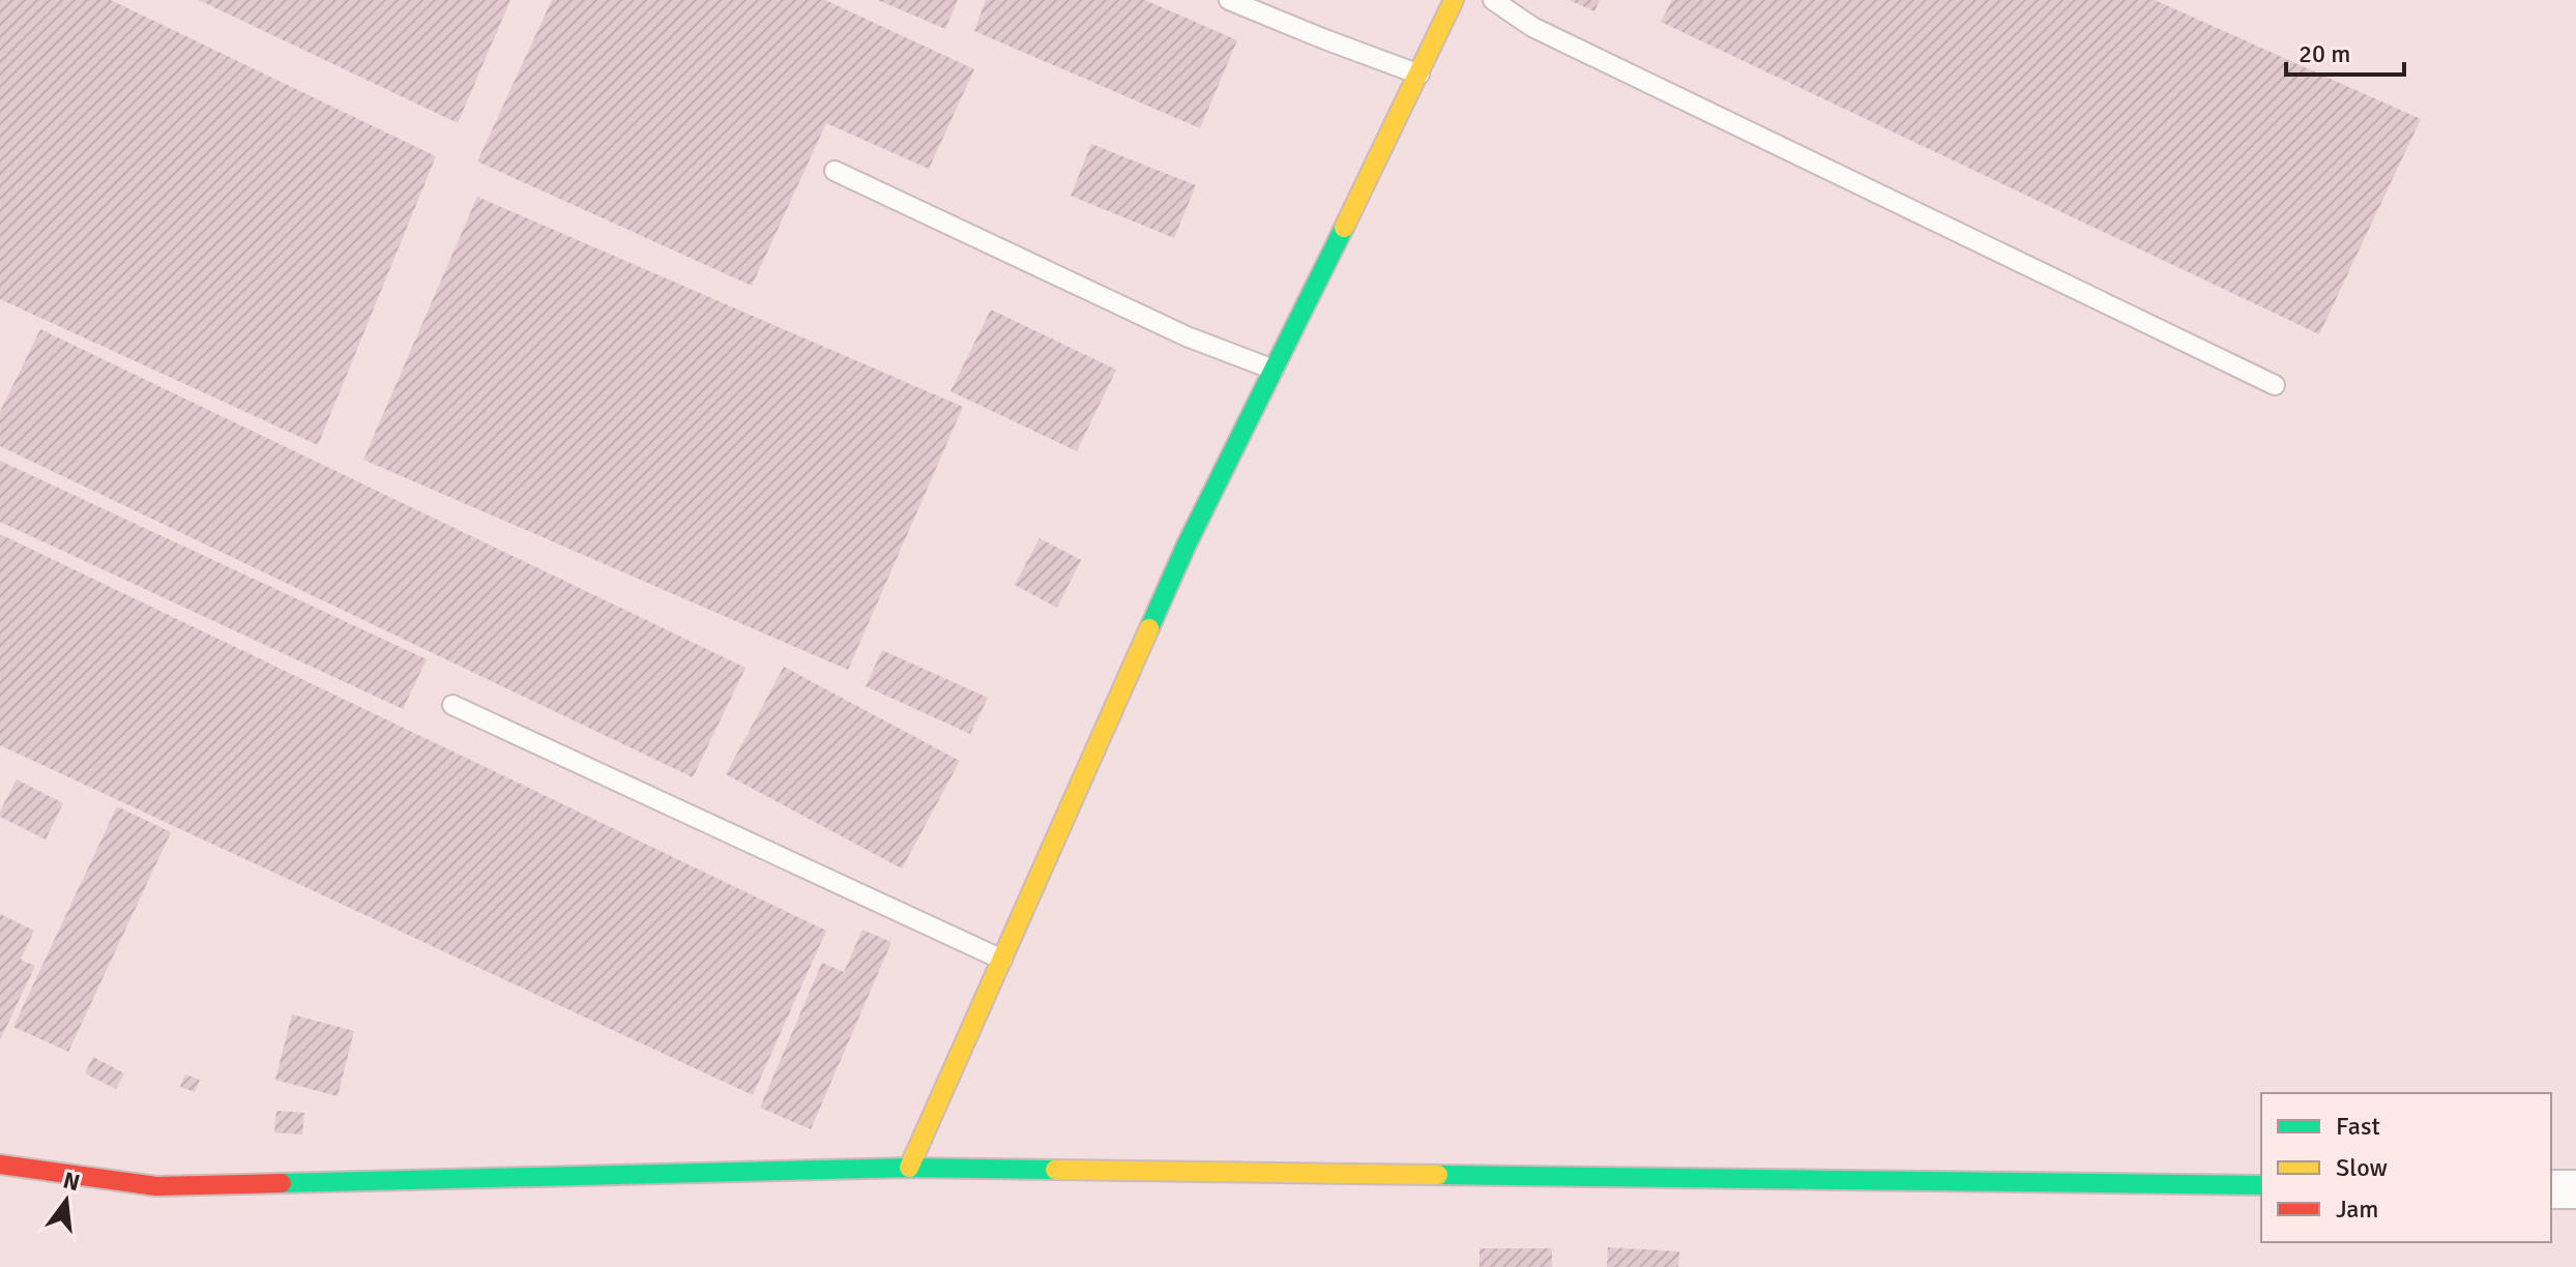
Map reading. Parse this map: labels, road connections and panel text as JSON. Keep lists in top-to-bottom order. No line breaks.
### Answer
{"legend":["Fast","Slow","Jam"],"scale_bar":"20 m","north":"top"}
